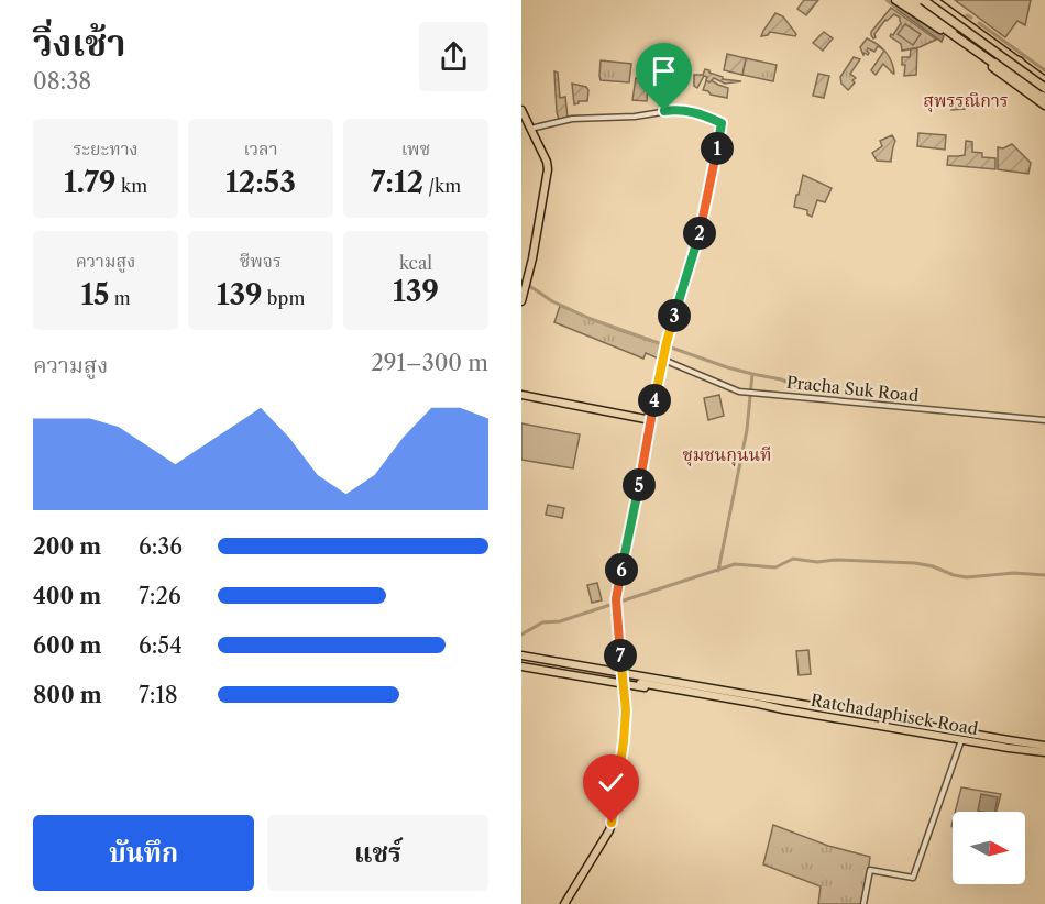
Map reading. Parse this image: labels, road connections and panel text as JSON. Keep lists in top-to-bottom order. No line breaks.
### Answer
{"streets":{"main road":["Ratchadaphisek Road"],"street":["Pracha Suk Road"]},"districts":["สุพรรณิการ","ชุมชนกุนนที"],"north":"right","page":{"heading":["วิ่งเช้า","08:38"],"stats":[["ระยะทาง","1.79 km"],["เวลา","12:53"],["เพซ","7:12 /km"],["ความสูง","15 m"],["ชีพจร","139 bpm"],["kcal","139"]],"pins":["1","2","3","4","5","6","7"],"chart":["ความสูง","291–300 m"],"list":[{"name":"200 m","note":"6:36"},{"name":"400 m","note":"7:26"},{"name":"600 m","note":"6:54"},{"name":"800 m","note":"7:18"}],"buttons":["บันทึก","แชร์"]}}
